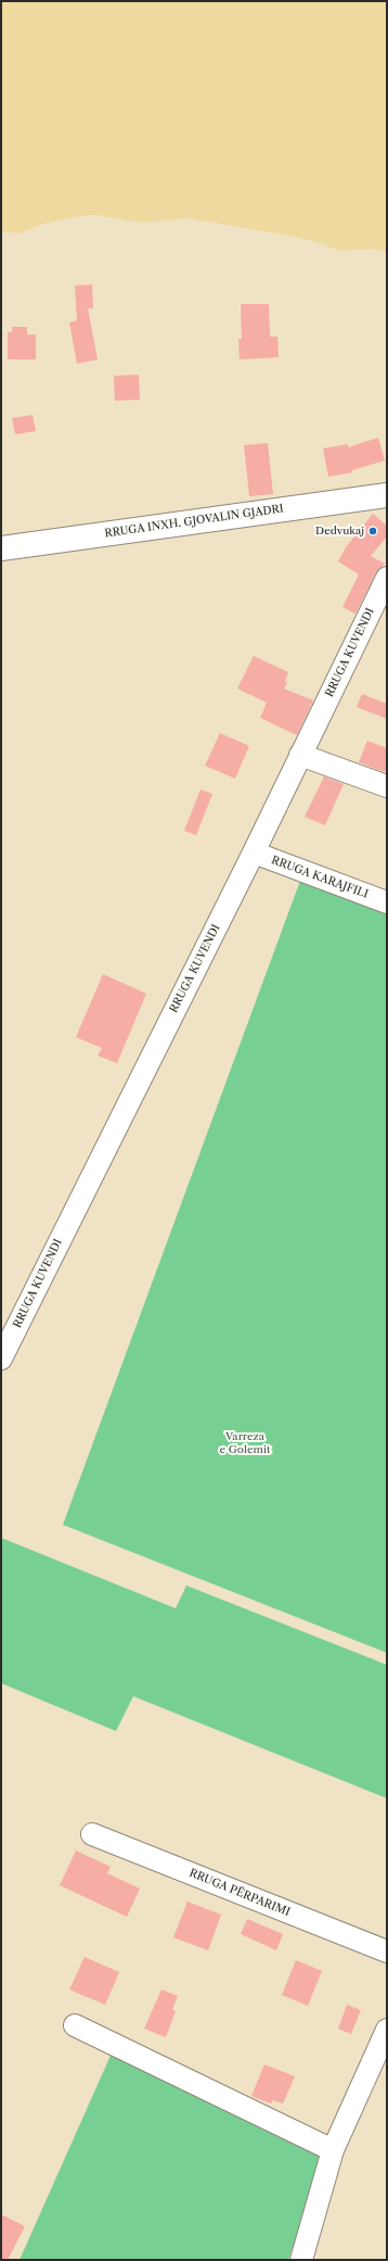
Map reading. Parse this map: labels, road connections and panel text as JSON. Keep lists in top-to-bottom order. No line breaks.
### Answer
{"streets":{"main road":["RRUGA INXH. GJOVALIN GJADRI"],"street":["RRUGA KUVENDI","RRUGA KARAJFILI","RRUGA PËRPARIMI"]},"crossings":[["RRUGA KUVENDI","RRUGA KARAJFILI"]],"parks":["Varreza e Golemit"],"places":["Dedvukaj"]}
